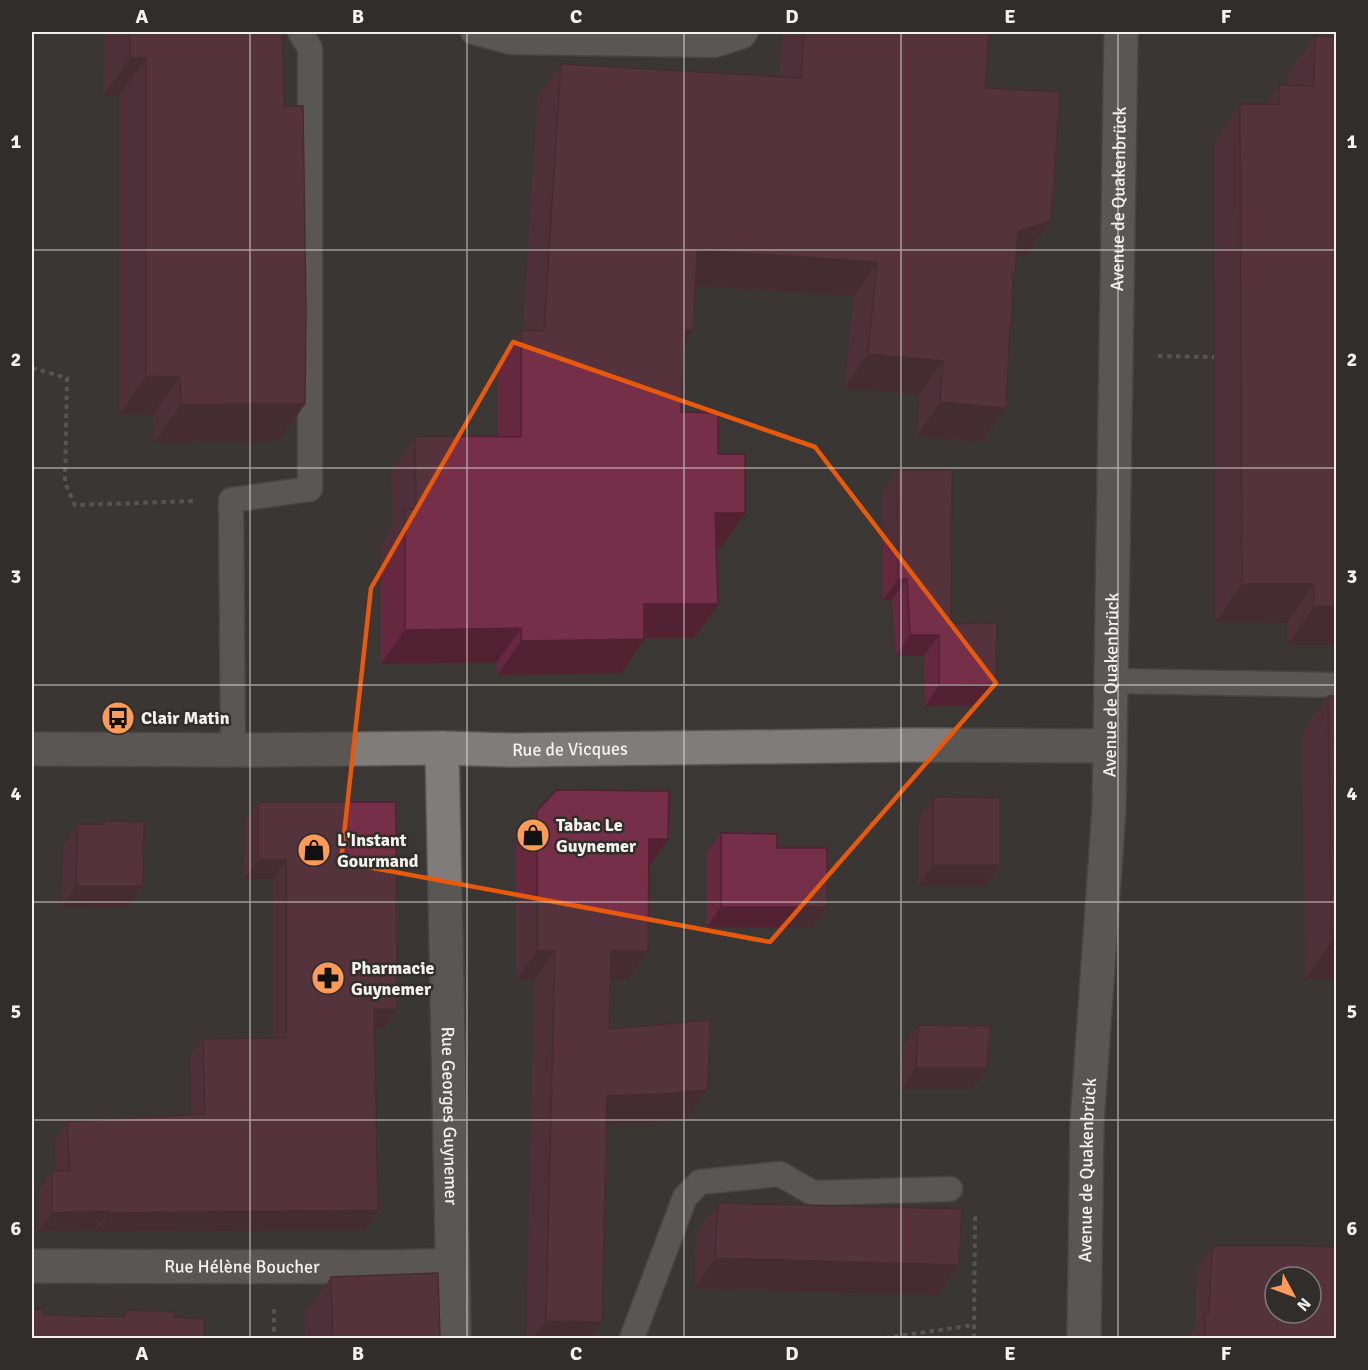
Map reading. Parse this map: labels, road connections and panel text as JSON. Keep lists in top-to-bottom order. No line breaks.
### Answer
{"streets":{"street":["Avenue de Quakenbrück","Rue de Vicques","Rue Georges Guynemer","Rue Hélène Boucher"]},"crossings":[["Avenue de Quakenbrück","Rue de Vicques"],["Rue de Vicques","Rue Georges Guynemer"],["Rue Georges Guynemer","Rue Hélène Boucher"]],"places":{"bus stop":["Clair Matin"],"shop":["Tabac Le Guynemer","L'Instant Gourmand"],"pharmacy":["Pharmacie Guynemer"]},"north":"bottom right","grid":{"columns":["A","B","C","D","E","F"],"rows":["1","2","3","4","5","6"]}}
